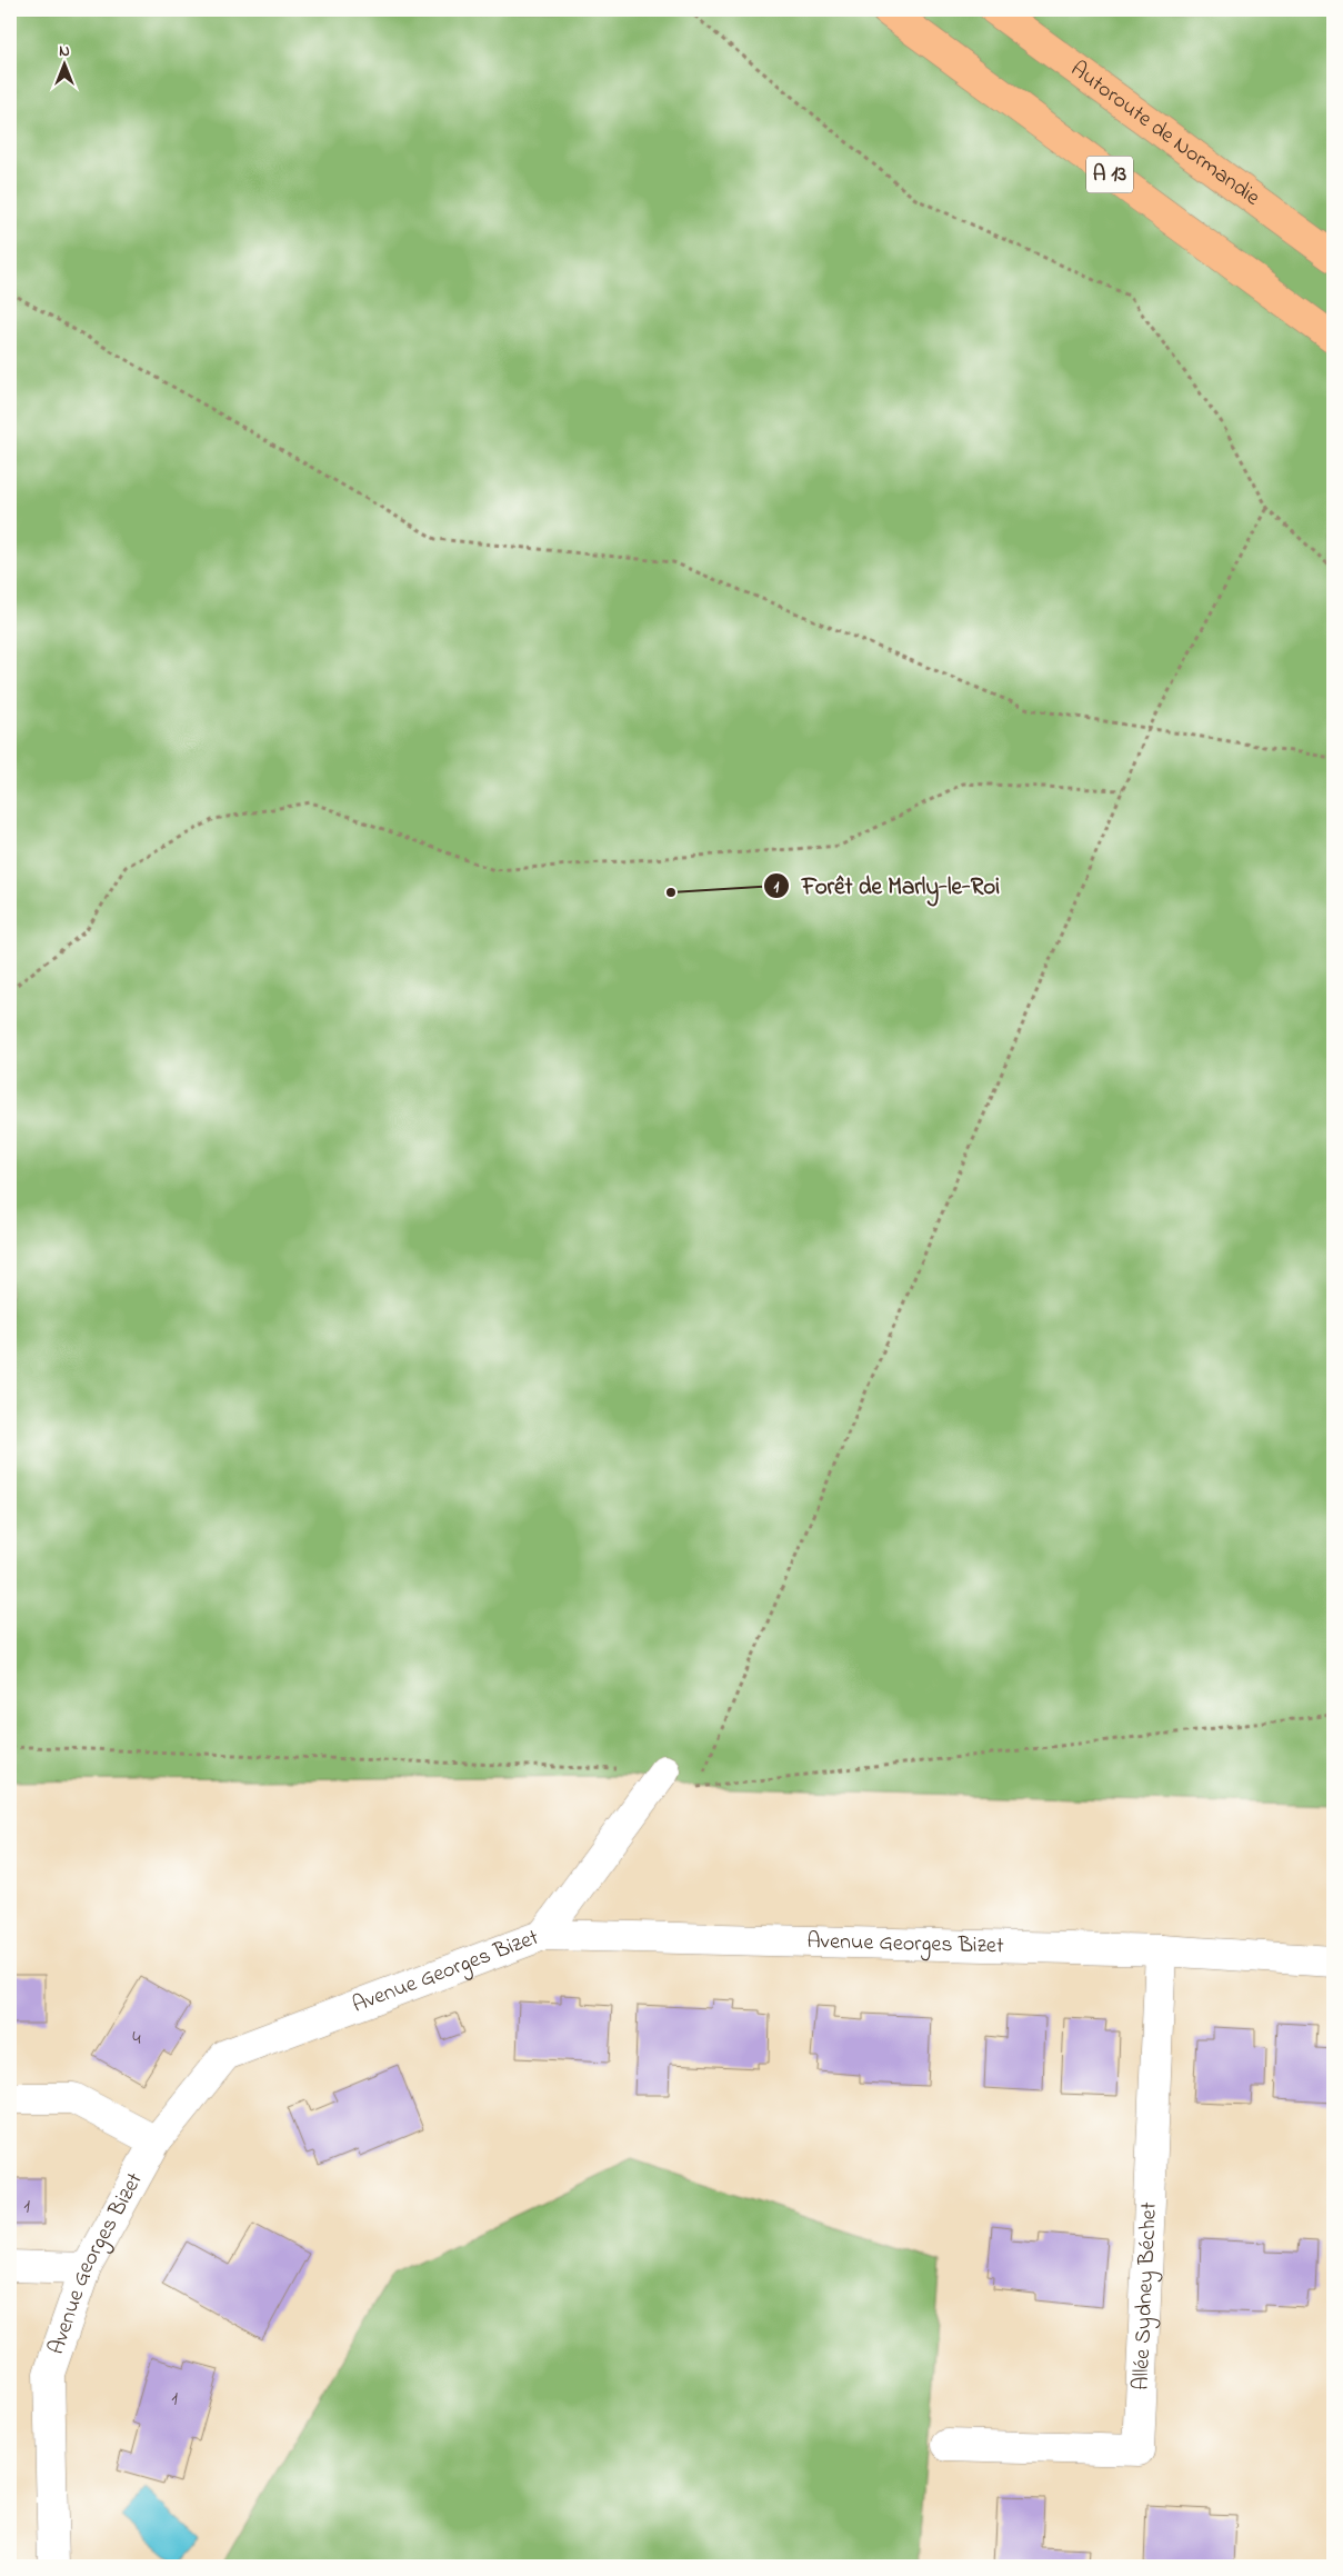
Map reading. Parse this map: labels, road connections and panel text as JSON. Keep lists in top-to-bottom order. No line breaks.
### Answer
{"streets":{"highway":["Autoroute de Normandie","A 13"],"street":["Avenue Georges Bizet","Allée Sydney Béchet"]},"crossings":[["Avenue Georges Bizet","Allée Sydney Béchet"]],"places":["Forêt de Marly-le-Roi"],"house_numbers":["4","1","1"],"north":"top"}
